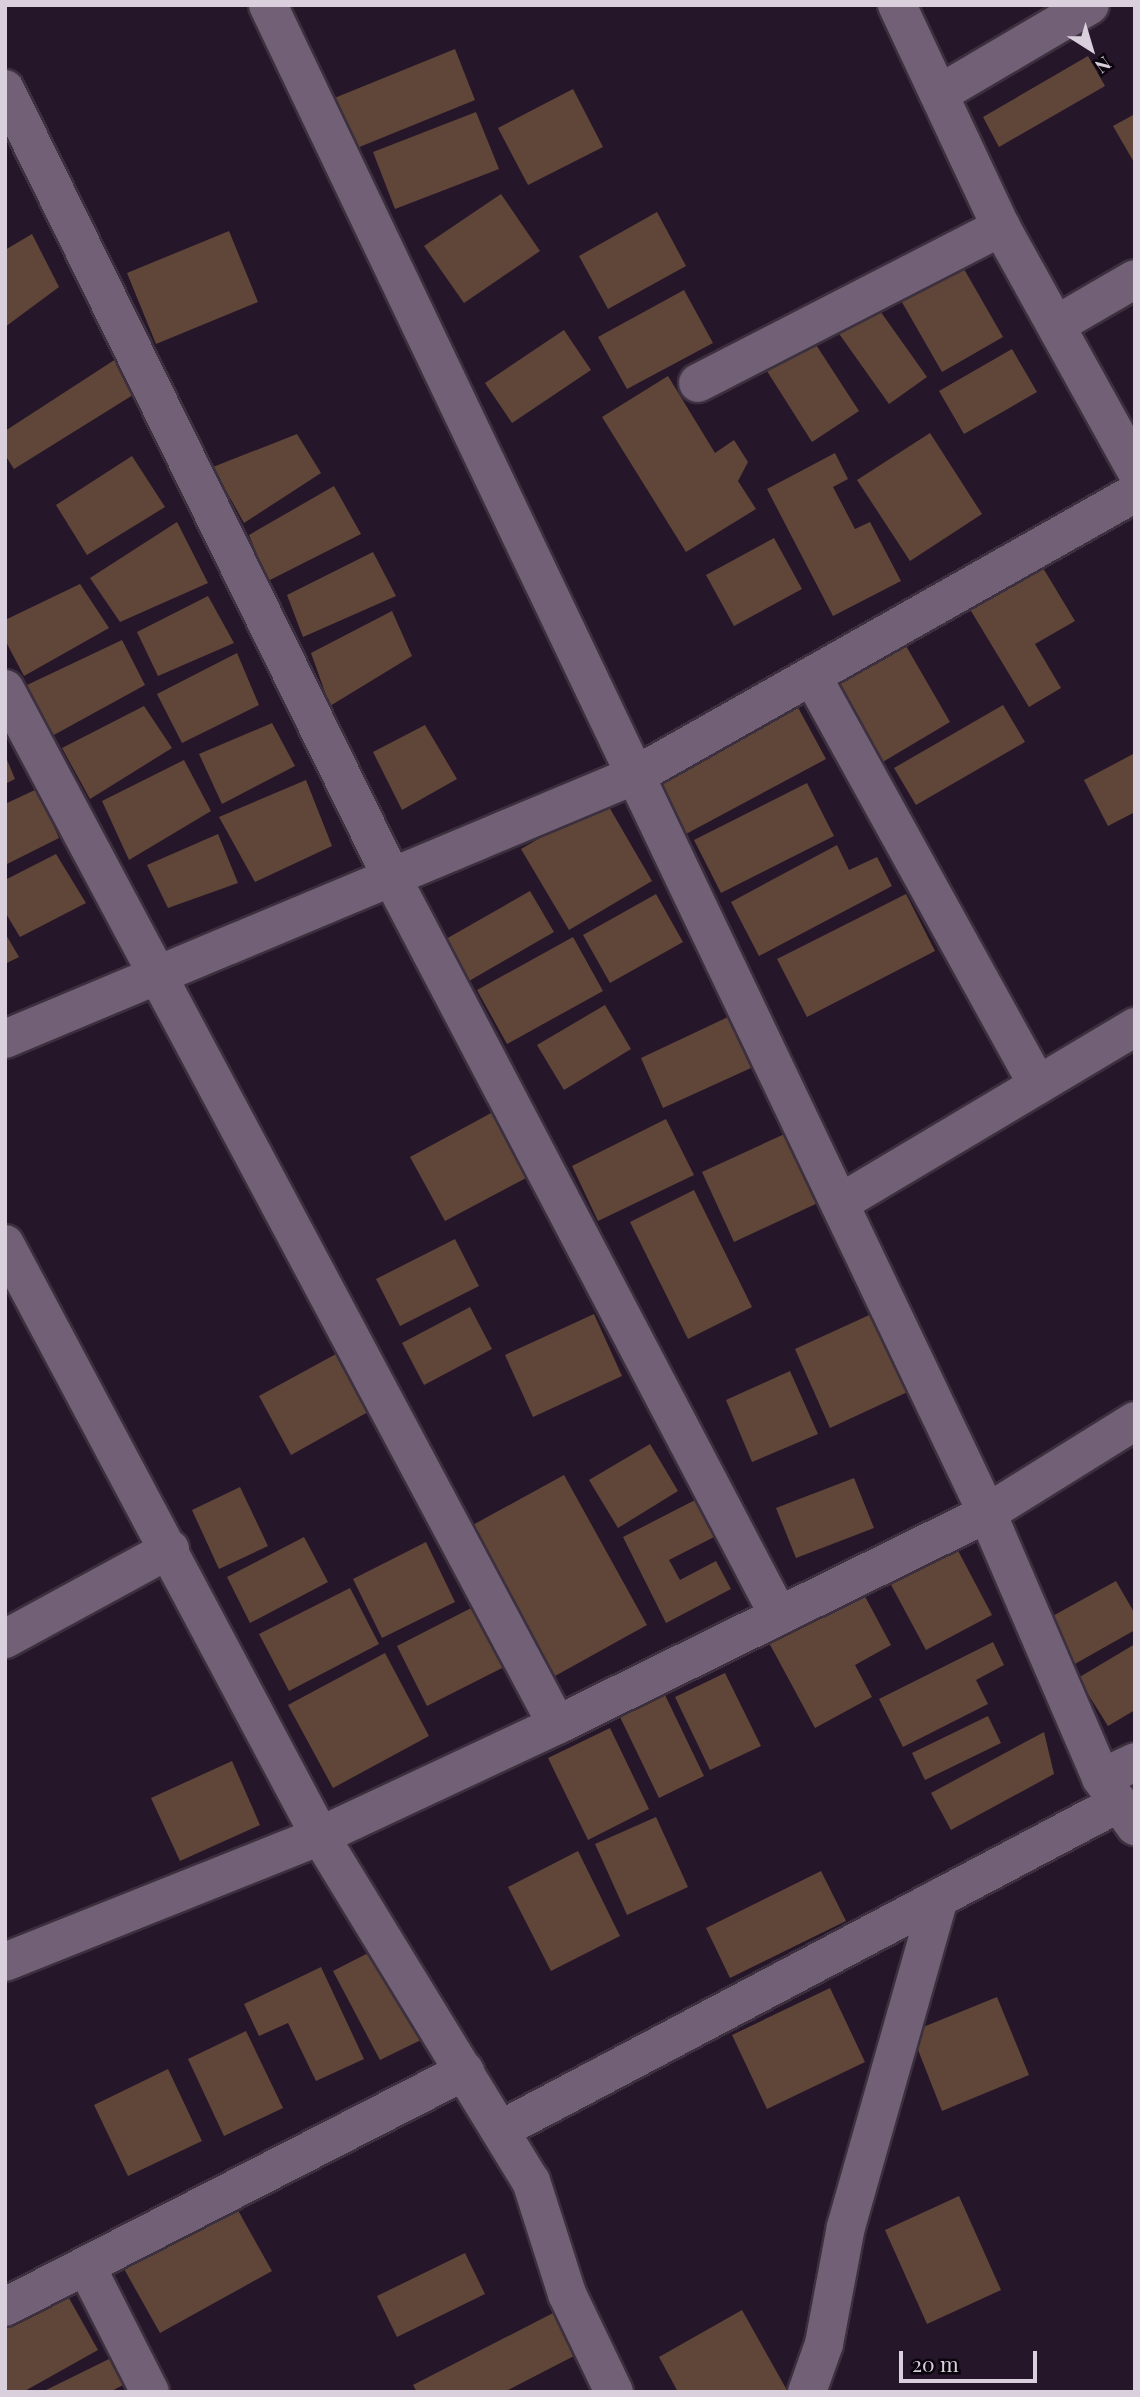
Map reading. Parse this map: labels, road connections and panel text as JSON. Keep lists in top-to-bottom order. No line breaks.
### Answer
{"scale_bar":"20 m","north":"bottom right"}
